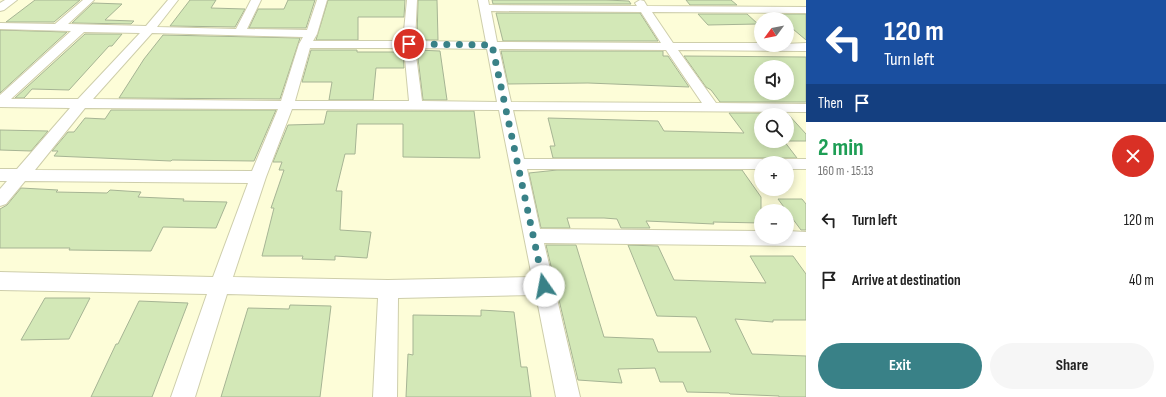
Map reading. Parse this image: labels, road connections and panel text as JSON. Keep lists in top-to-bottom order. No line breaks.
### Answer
{"north":"bottom left","page":{"turn":["120 m","Turn left"],"map_buttons":["+","−"],"then":"Then","heading":["2 min","160 m · 15:13"],"list":[{"name":"Turn left","value":"120 m"},{"name":"Arrive at destination","value":"40 m"}],"buttons":["Exit","Share"]}}
